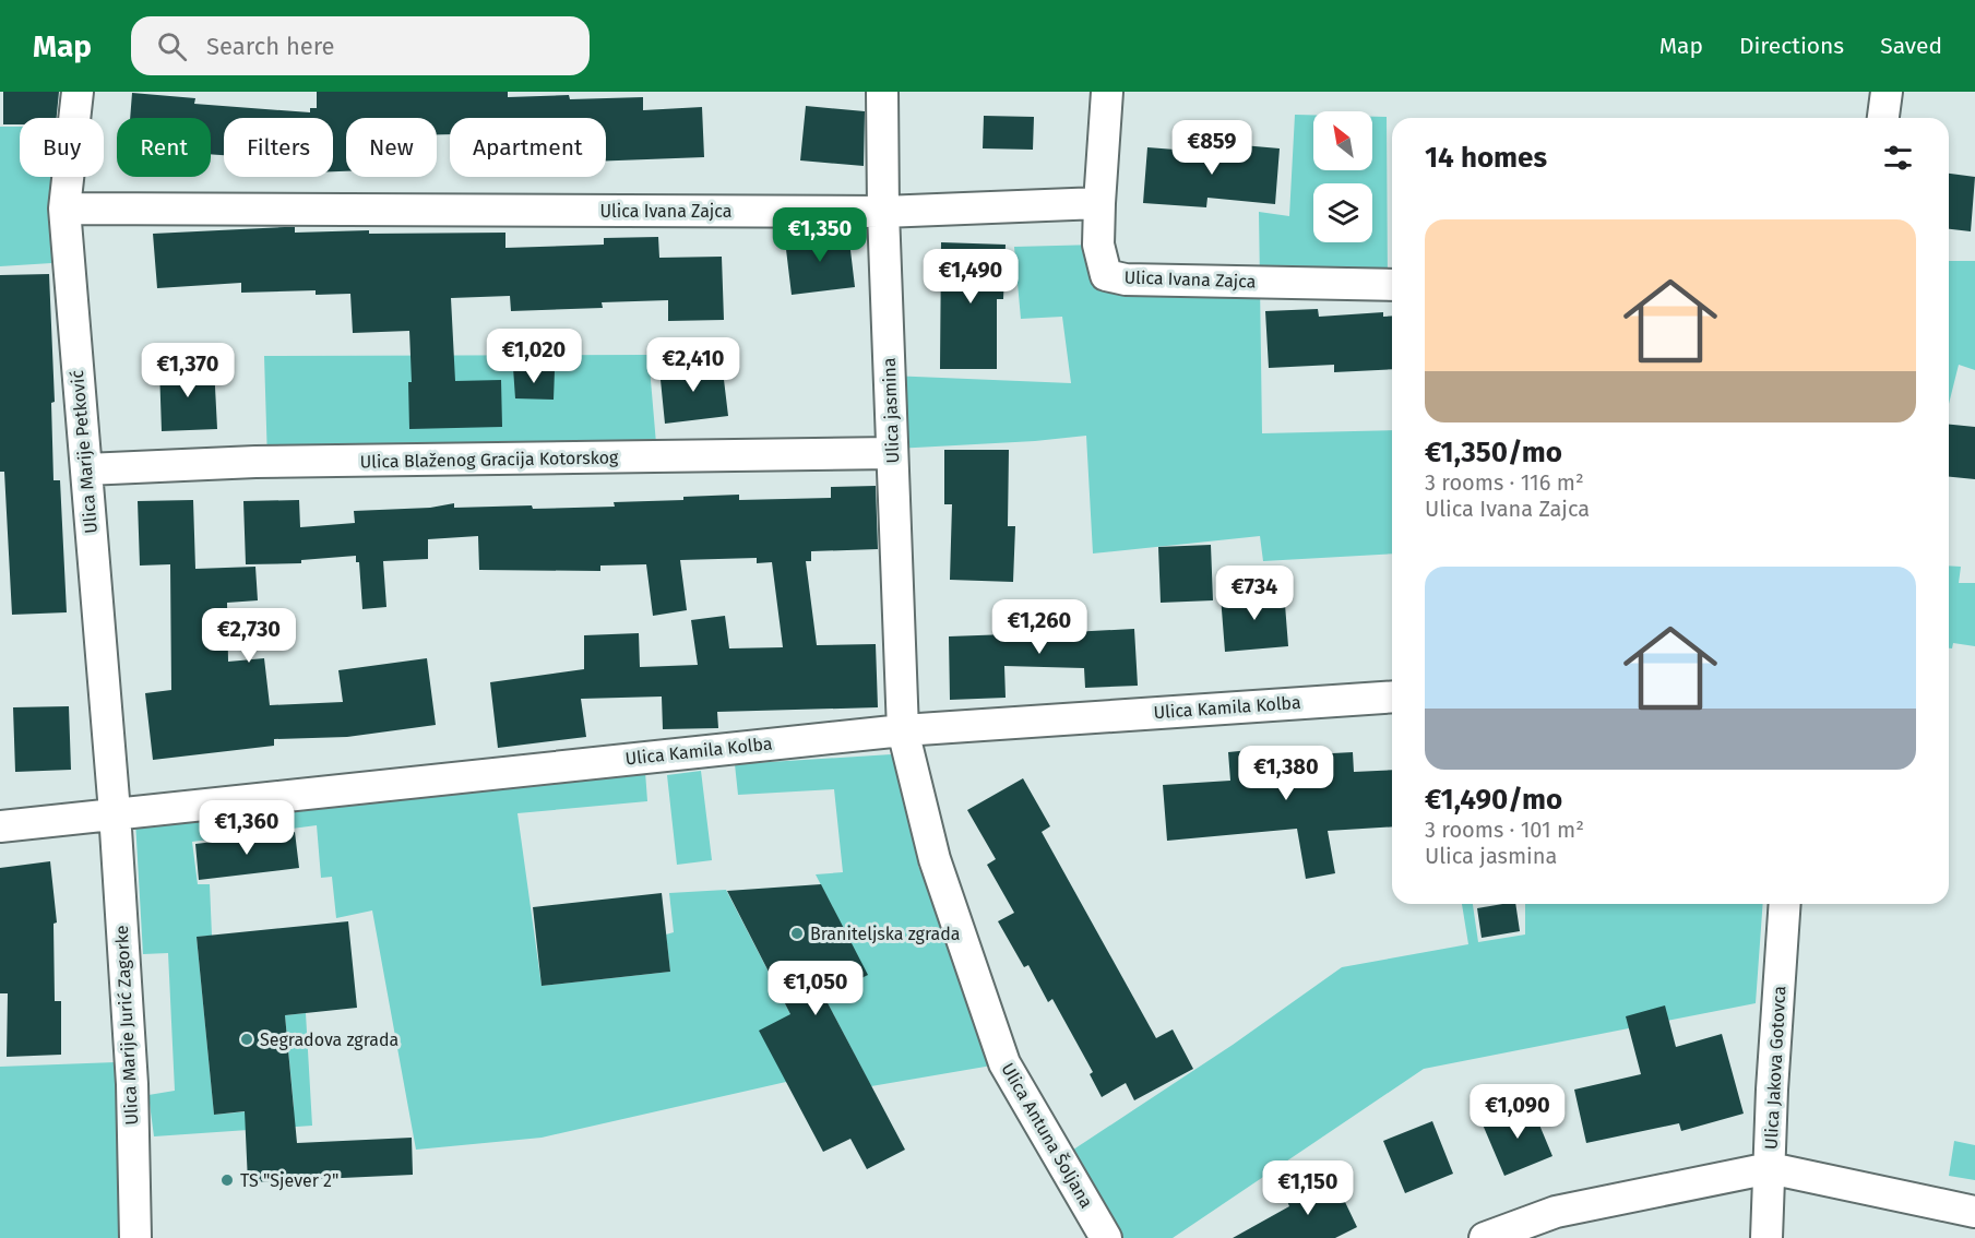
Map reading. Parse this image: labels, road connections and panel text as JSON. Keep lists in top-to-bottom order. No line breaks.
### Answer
{"streets":{"street":["Ulica Ivana Zajca","Ulica jasmina","Ulica Marije Petković","Ulica Blaženog Gracija Kotorskog","Ulica Kamila Kolba","Ulica Marije Jurić Zagorke","Ulica Jakova Gotovca","Ulica Antuna Šoljana"]},"crossings":[["Ulica Ivana Zajca","Ulica jasmina"],["Ulica Ivana Zajca","Ulica Marije Petković"],["Ulica jasmina","Ulica Blaženog Gracija Kotorskog"],["Ulica jasmina","Ulica Kamila Kolba"],["Ulica jasmina","Ulica Antuna Šoljana"],["Ulica Marije Petković","Ulica Blaženog Gracija Kotorskog"],["Ulica Marije Petković","Ulica Kamila Kolba"],["Ulica Marije Petković","Ulica Marije Jurić Zagorke"],["Ulica Kamila Kolba","Ulica Marije Jurić Zagorke"],["Ulica Kamila Kolba","Ulica Antuna Šoljana"]],"places":["Braniteljska zgrada","Segradova zgrada","TS \"Sjever 2\""],"north":"top left","page":{"header":"Map","search":"Search here","nav":["Map","Directions","Saved"],"chip":["Buy","Rent","Filters","New","Apartment"],"heading":"14 homes","price":["€859","€1,350","€1,490","€1,020","€2,410","€1,370","€734","€1,260","€2,730","€1,380","€1,360","€1,050","€1,090","€1,150"],"list":[{"name":"€1,350/mo","note":"3 rooms · 116 m² · Ulica Ivana Zajca"},{"name":"€1,490/mo","note":"3 rooms · 101 m² · Ulica jasmina"}]}}
